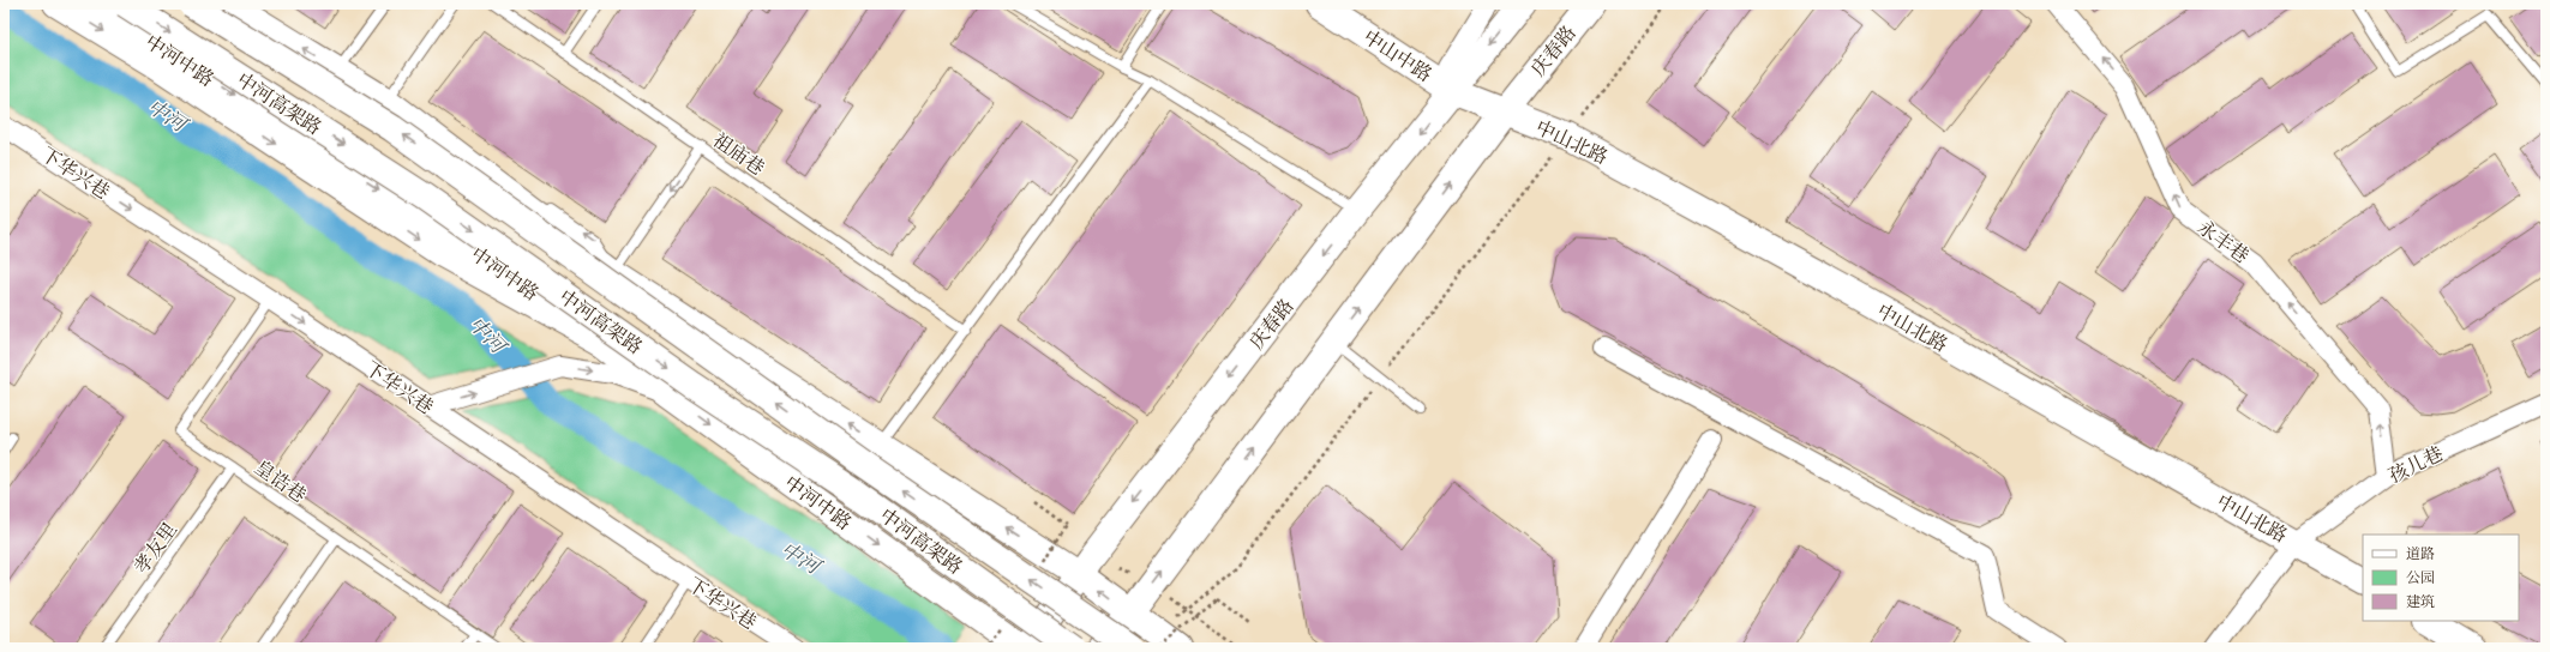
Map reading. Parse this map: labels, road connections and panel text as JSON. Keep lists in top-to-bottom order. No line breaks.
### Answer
{"streets":{"main road":["庆春路","中山中路","中河中路","中河高架路","中山北路"],"street":["下华兴巷","永丰巷","孩儿巷"],"lane":["祖庙巷","皇诰巷","孝友里"]},"crossings":[["庆春路","中山中路"],["庆春路","中河中路"],["庆春路","中山北路"],["中山中路","中山北路"],["中山北路","孩儿巷"],["下华兴巷","皇诰巷"],["永丰巷","孩儿巷"],["皇诰巷","孝友里"]],"one_way":["下华兴巷","永丰巷"],"water":["中河"],"legend":["道路","公园","建筑"]}
